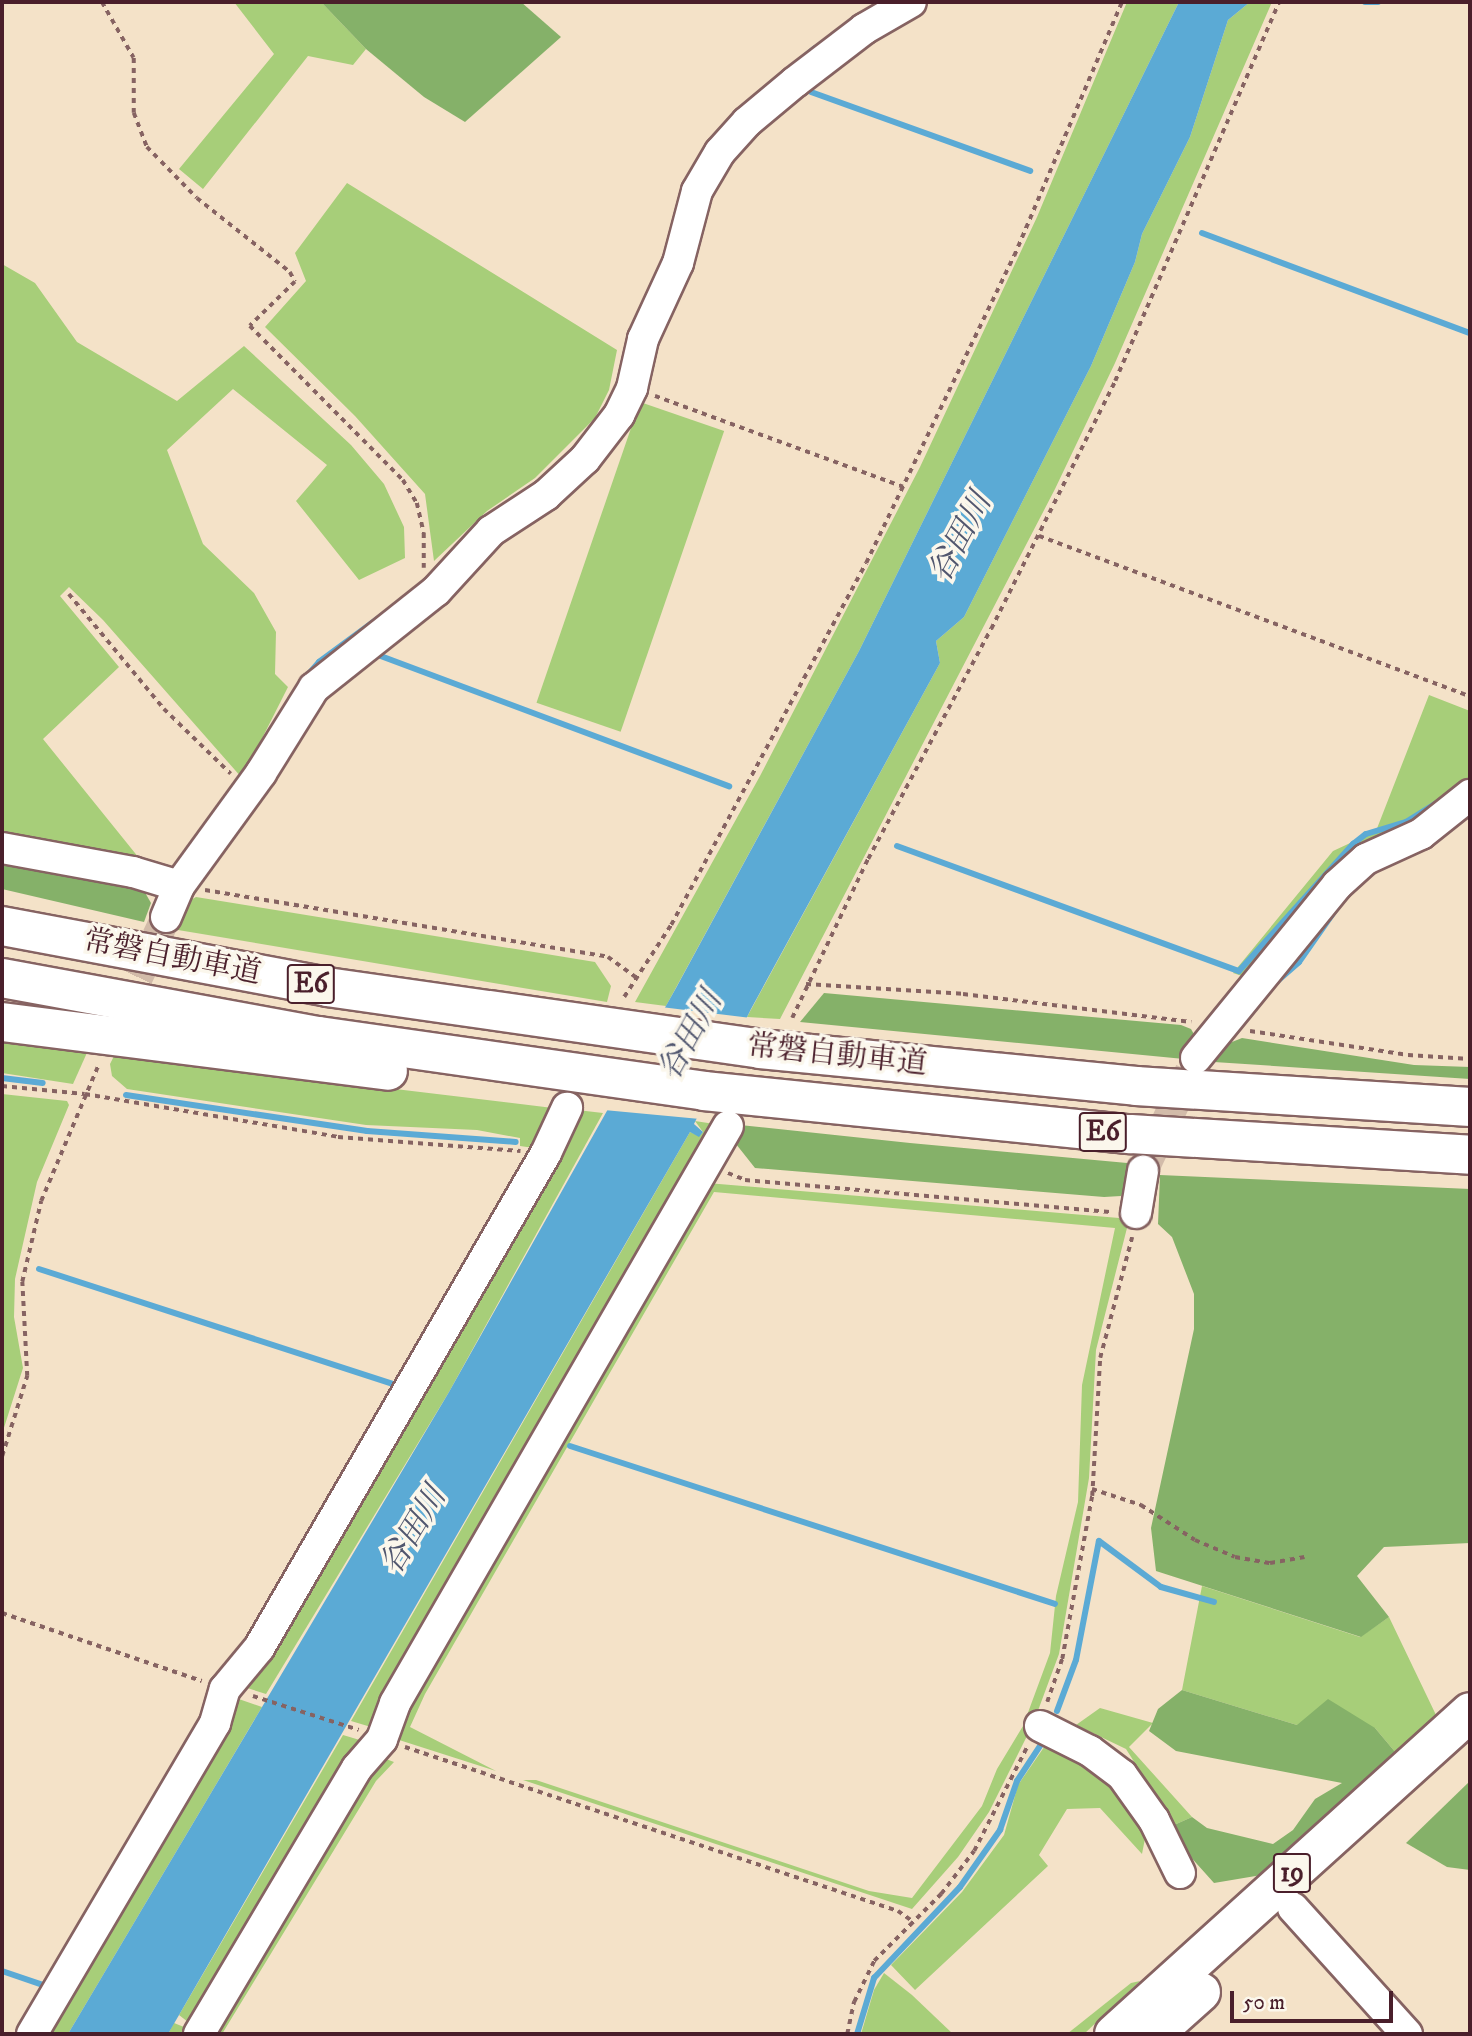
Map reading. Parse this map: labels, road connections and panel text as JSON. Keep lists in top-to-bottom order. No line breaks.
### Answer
{"streets":{"main road":["常磐自動車道","E6","19"]},"water":["谷田川"],"scale_bar":"50 m"}
